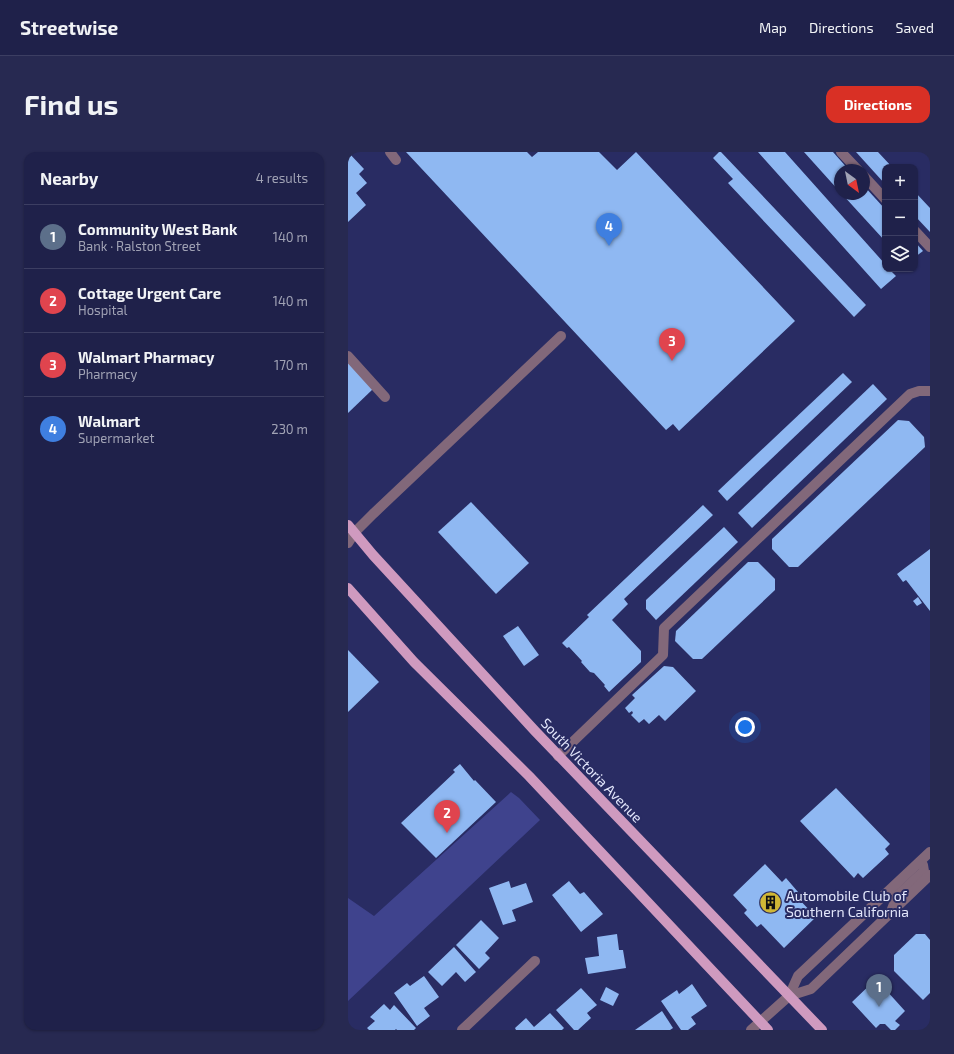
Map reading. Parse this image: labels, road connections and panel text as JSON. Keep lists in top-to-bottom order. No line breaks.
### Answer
{"streets":{"main road":["South Victoria Avenue"]},"places":{"building":["Automobile Club of Southern California"]},"north":"bottom right","page":{"header":"Streetwise","nav":["Map","Directions","Saved"],"buttons":"Directions","title":"Find us","heading":["Nearby","4 results"],"map_buttons":["+","−"],"list":[{"mark":"1","name":"Community West Bank","note":"Bank · Ralston Street","value":"140 m"},{"mark":"2","name":"Cottage Urgent Care","note":"Hospital","value":"140 m"},{"mark":"3","name":"Walmart Pharmacy","note":"Pharmacy","value":"170 m"},{"mark":"4","name":"Walmart","note":"Supermarket","value":"230 m"}],"pins":["4","3","2","1"]}}
